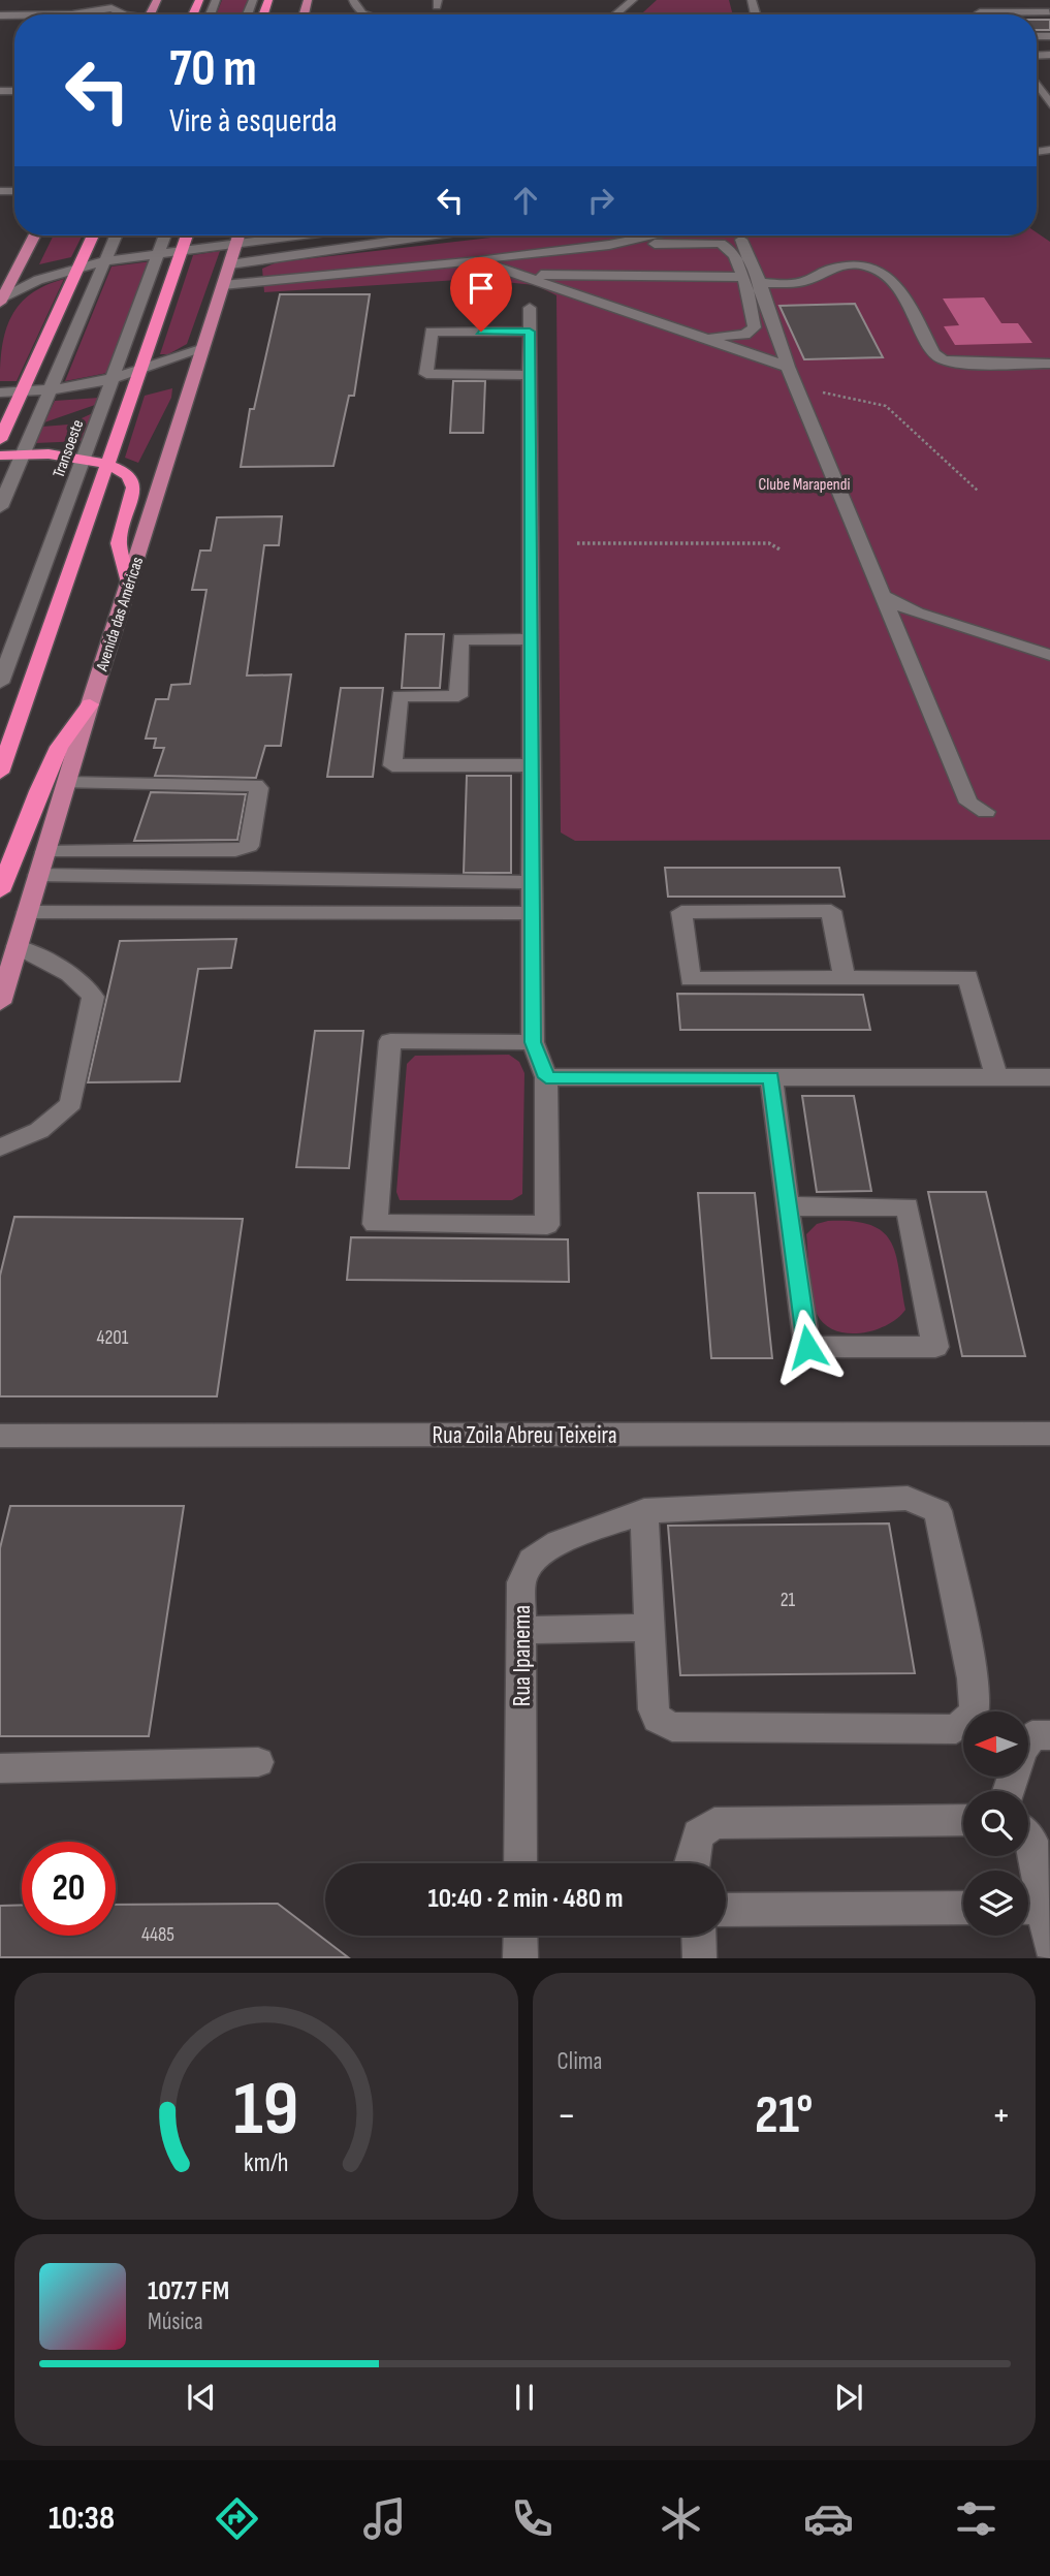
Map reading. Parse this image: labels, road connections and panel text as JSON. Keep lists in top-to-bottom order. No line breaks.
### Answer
{"streets":{"main road":["Avenida das Américas"],"street":["Transoeste","Rua Zoila Abreu Teixeira","Rua Ipanema"]},"parks":["Clube Marapendi"],"house_numbers":["4201","21","4485"],"north":"left","page":{"turn":["70 m","Vire à esquerda"],"limit":"20","trip":"10:40 · 2 min · 480 m","tile":"Clima","heat":["−","21°","+"],"song":["107.7 FM","Música"],"tabs":"10:38","gauge":["19","km/h"]}}
